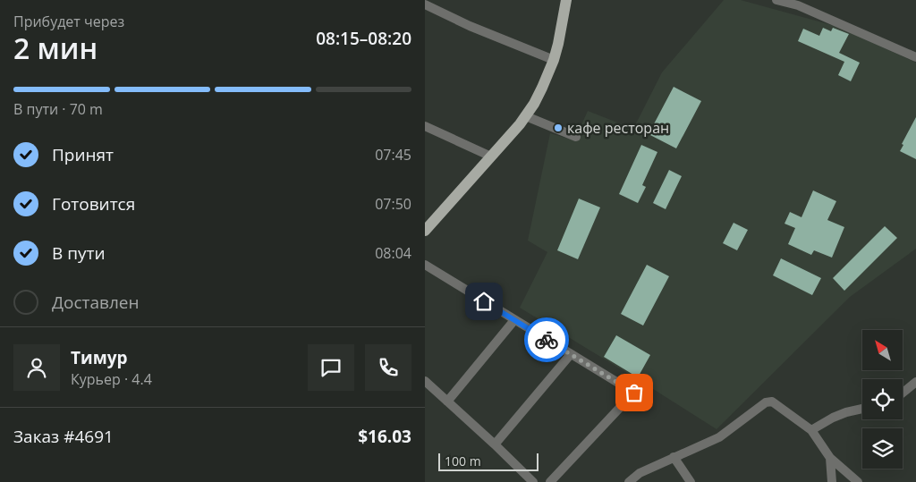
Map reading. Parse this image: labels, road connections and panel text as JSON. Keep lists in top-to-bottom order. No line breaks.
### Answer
{"places":["кафе ресторан"],"scale_bar":"100 m","north":"top left","page":{"heading":["2 мин","Прибудет через","08:15–08:20"],"panel":["Тимур","Курьер · 4.4","Заказ #4691","$16.03"],"bar":"В пути · 70 m","list":[["Принят","07:45"],["Готовится","07:50"],["В пути","08:04"],"Доставлен"],"scale":"100 m"}}
